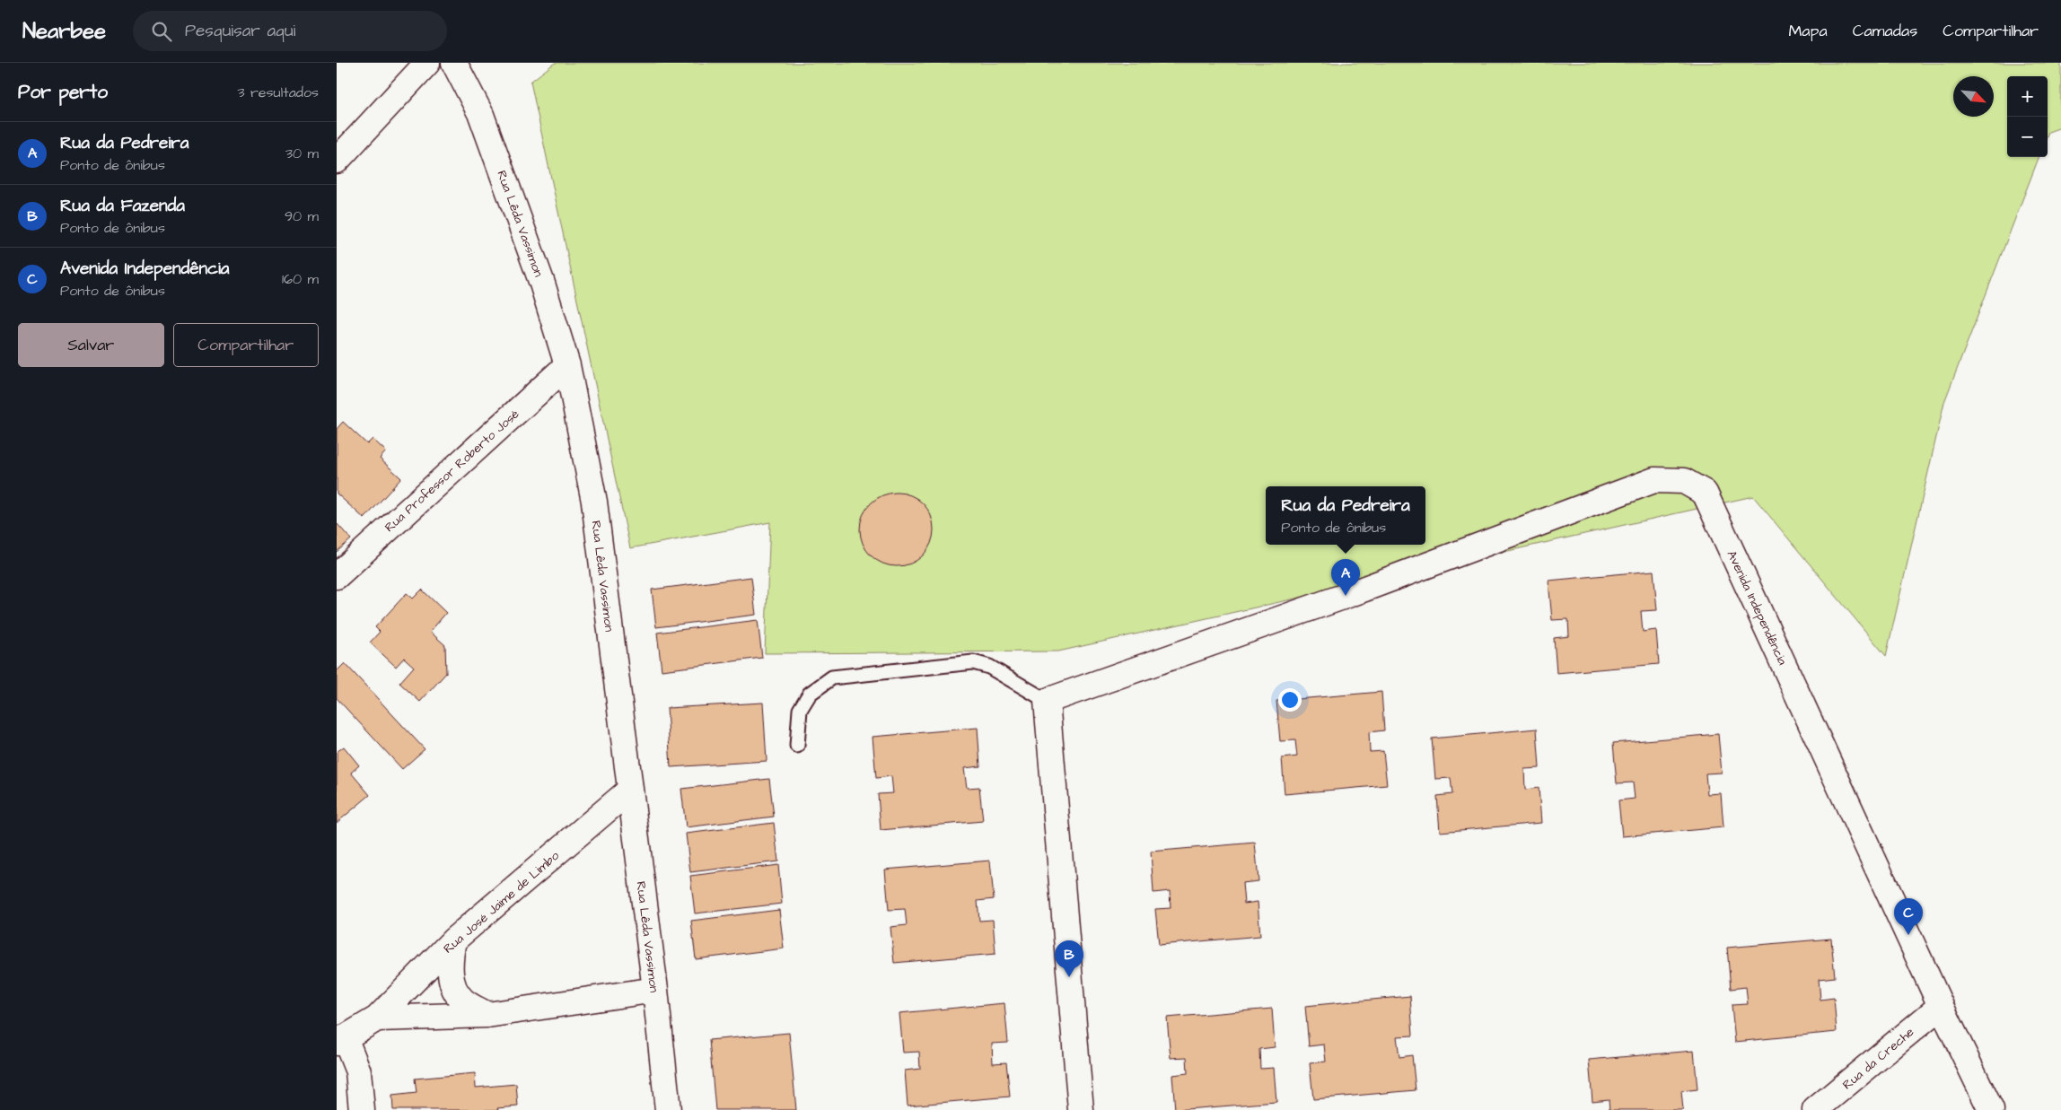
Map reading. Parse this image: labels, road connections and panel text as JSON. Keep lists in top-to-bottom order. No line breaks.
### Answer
{"streets":{"street":["Rua Lêda Vassimon","Rua Professor Roberto José","Avenida Independência","Rua José Jaime de Limbo","Rua da Creche"]},"crossings":[["Rua Lêda Vassimon","Rua Professor Roberto José"],["Rua Lêda Vassimon","Rua José Jaime de Limbo"],["Avenida Independência","Rua da Creche"]],"north":"bottom right","page":{"header":"Nearbee","search":"Pesquisar aqui","nav":["Mapa","Camadas","Compartilhar"],"heading":["Por perto","3 resultados"],"map_buttons":["+","−"],"list":[{"mark":"A","name":"Rua da Pedreira","note":"Ponto de ônibus","value":"30 m"},{"mark":"B","name":"Rua da Fazenda","note":"Ponto de ônibus","value":"90 m"},{"mark":"C","name":"Avenida Independência","note":"Ponto de ônibus","value":"160 m"}],"buttons":["Salvar","Compartilhar"],"popup":["Rua da Pedreira","Ponto de ônibus"],"pins":["A","C","B"]}}
